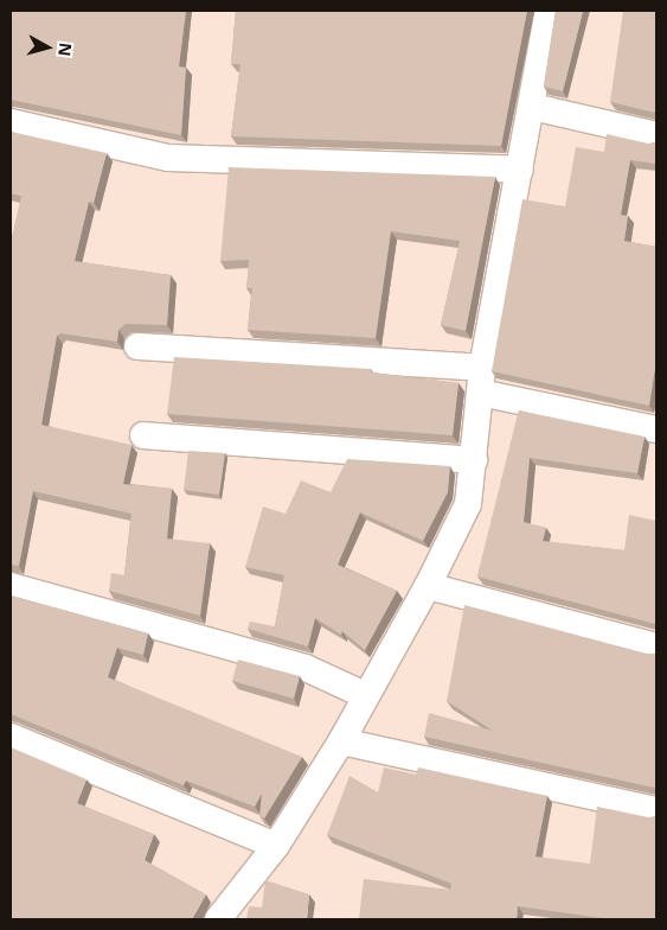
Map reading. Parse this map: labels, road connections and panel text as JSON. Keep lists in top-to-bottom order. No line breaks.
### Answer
{"north":"right"}
